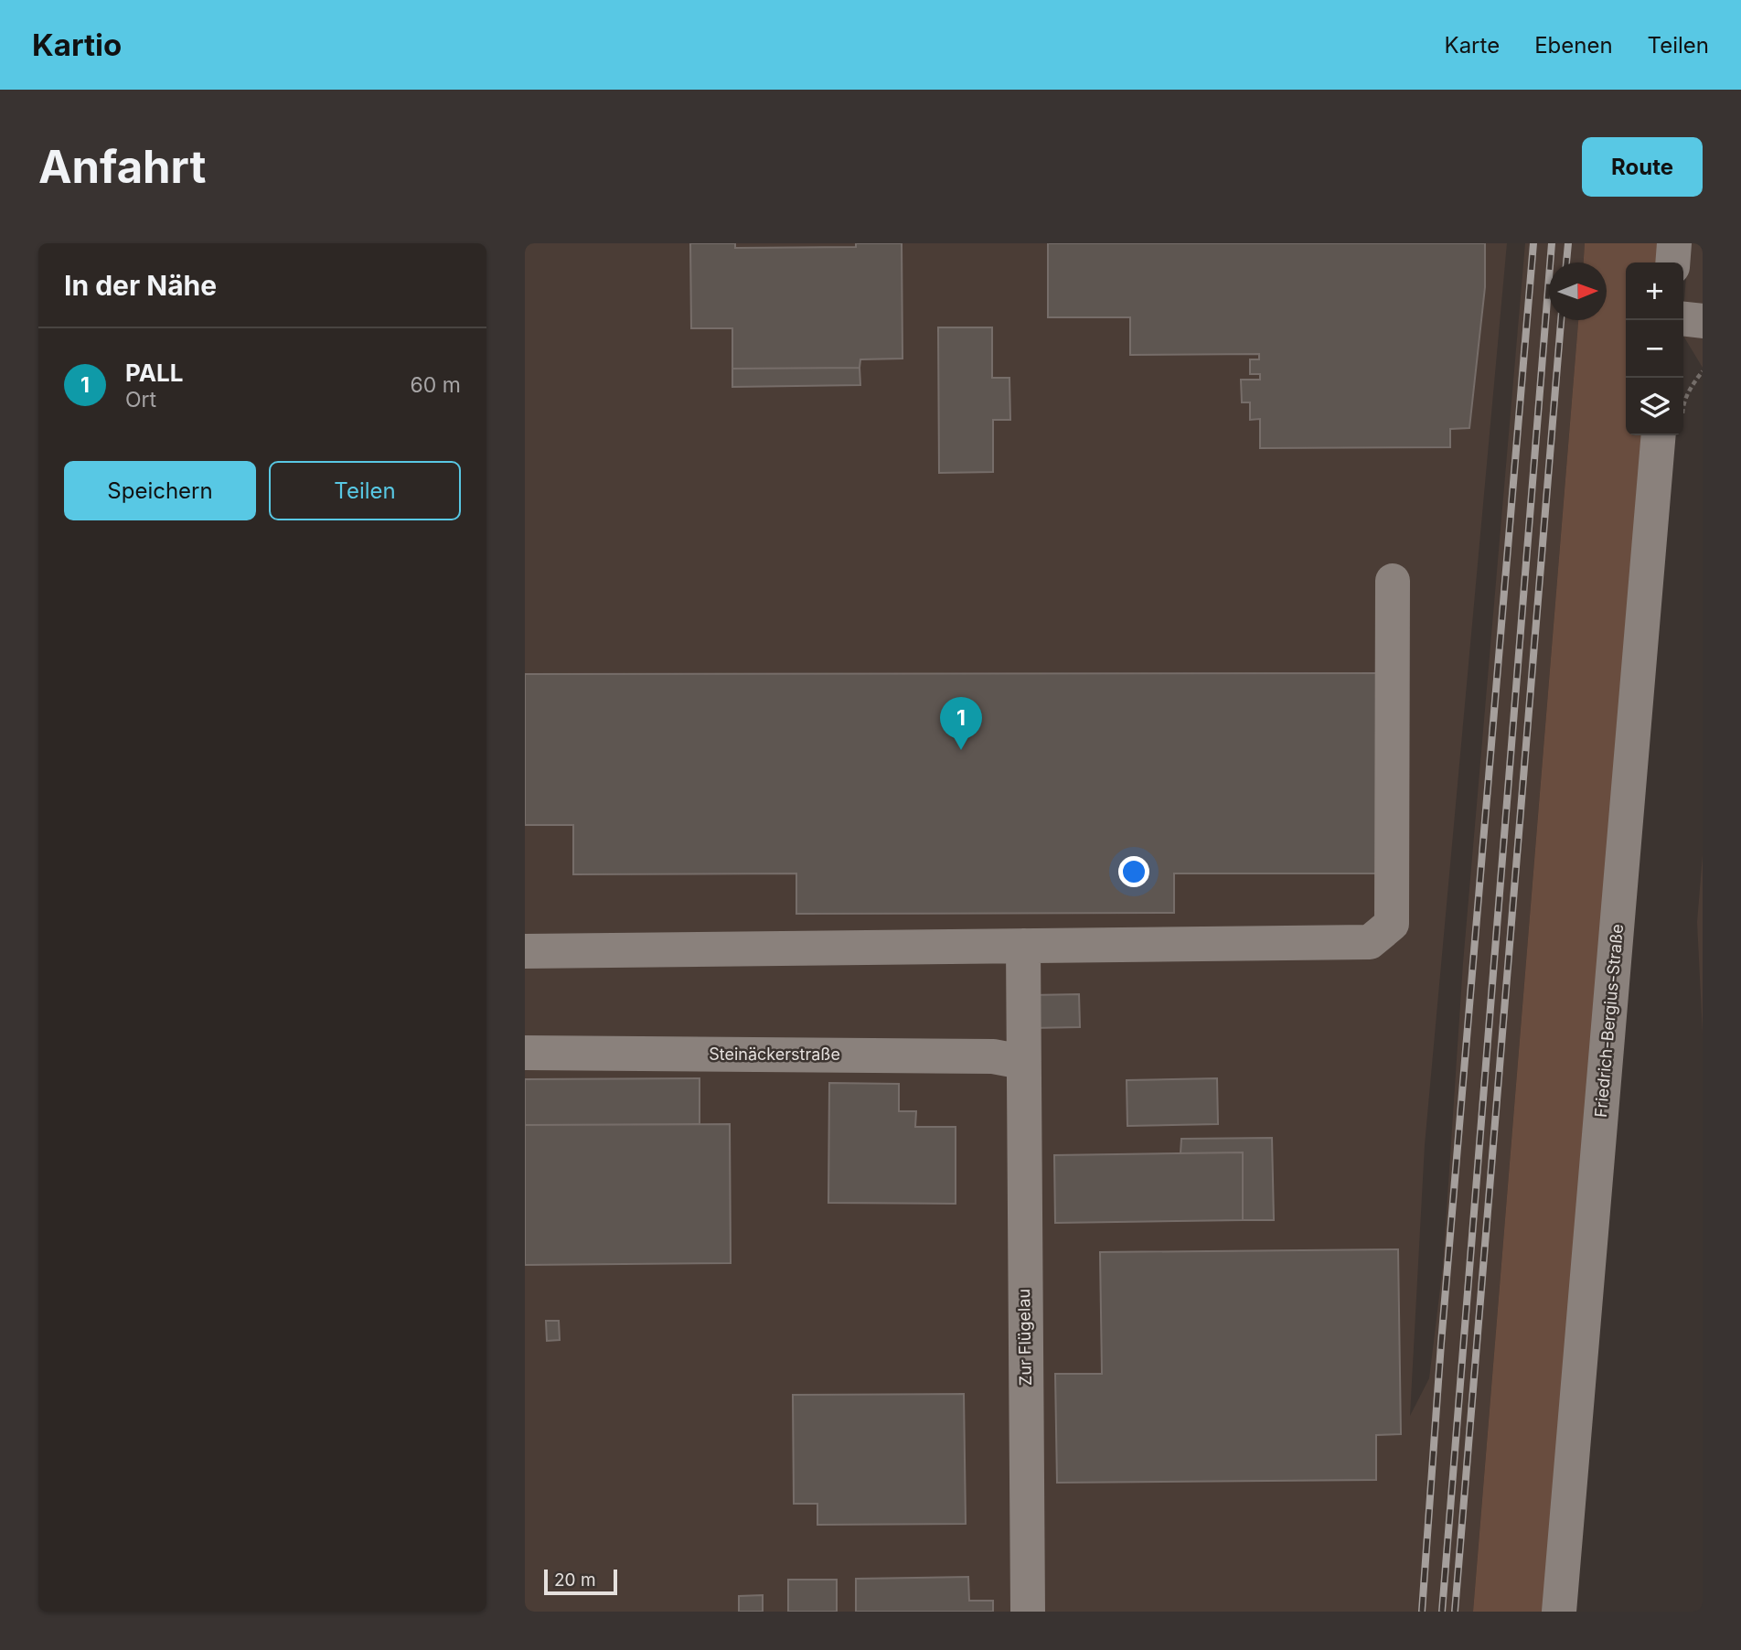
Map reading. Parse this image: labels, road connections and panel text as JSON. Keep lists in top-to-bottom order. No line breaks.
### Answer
{"streets":{"street":["Friedrich-Bergius-Straße","Steinäckerstraße","Zur Flügelau"]},"crossings":[["Steinäckerstraße","Zur Flügelau"]],"scale_bar":"20 m","north":"right","page":{"header":"Kartio","nav":["Karte","Ebenen","Teilen"],"buttons":["Route",["Speichern","Teilen"]],"title":"Anfahrt","heading":"In der Nähe","map_buttons":["+","−"],"list":[{"mark":"1","name":"PALL","note":"Ort","value":"60 m"}],"pins":"1","scale":"20 m"}}
